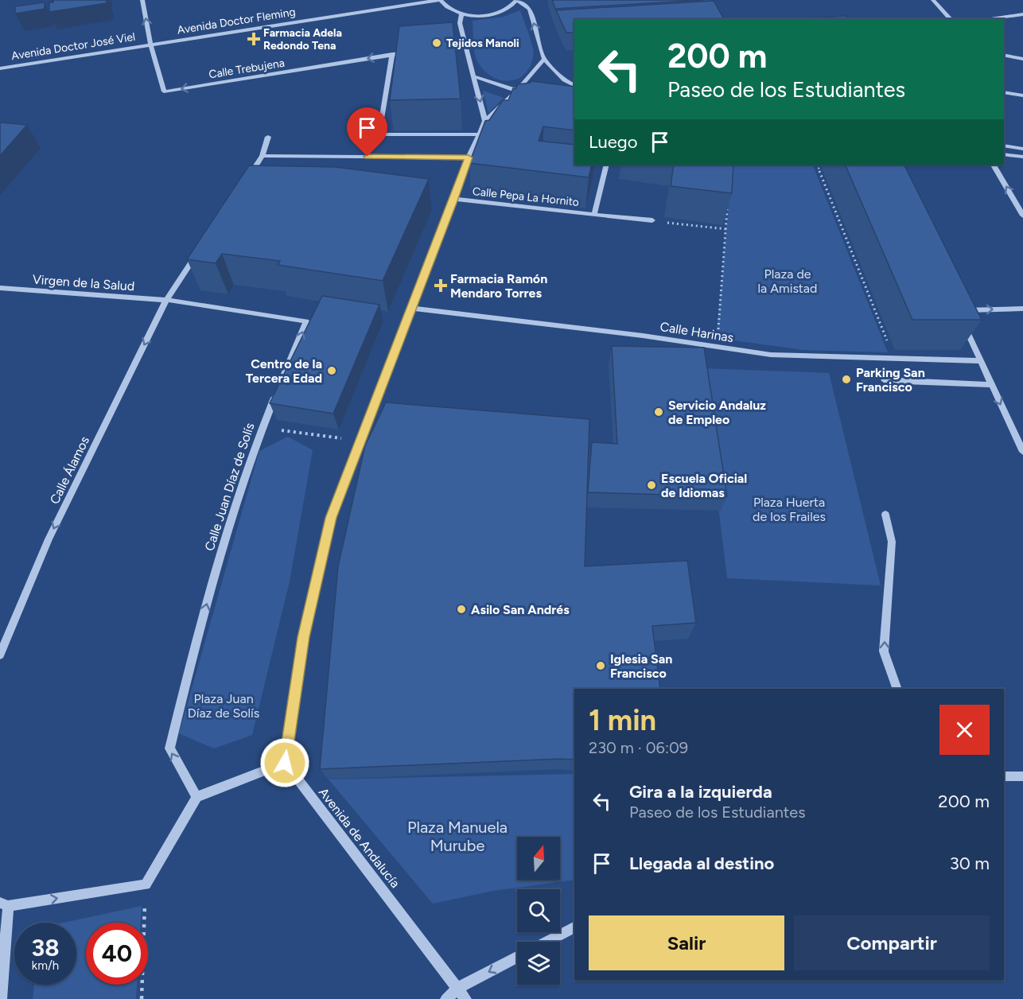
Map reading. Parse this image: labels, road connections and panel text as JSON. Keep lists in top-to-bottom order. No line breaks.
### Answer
{"streets":{"street":["Avenida Doctor Fleming","Avenida Doctor José Viel","Calle Trebujena","Calle Pepa La Hornito","Virgen de la Salud","Calle Harinas","Calle Álamos","Calle Juan Díaz de Solís","Avenida de Andalucía"]},"crossings":[["Avenida Doctor Fleming","Avenida Doctor José Viel"],["Avenida Doctor Fleming","Calle Trebujena"],["Avenida Doctor José Viel","Calle Trebujena"],["Virgen de la Salud","Calle Álamos"],["Virgen de la Salud","Calle Juan Díaz de Solís"],["Calle Álamos","Calle Juan Díaz de Solís"]],"one_way":["Calle Trebujena","Calle Álamos"],"parks":["Plaza de la Amistad","Plaza Huerta de los Frailes","Plaza Juan Díaz de Solís","Plaza Manuela Murube"],"places":{"health":["Farmacia Adela Redondo Tena","Farmacia Ramón Mendaro Torres"],"other":["Tejidos Manoli","Centro de la Tercera Edad","Parking San Francisco","Servicio Andaluz de Empleo","Escuela Oficial de Idiomas","Asilo San Andrés","Iglesia San Francisco"]},"north":"top","page":{"turn":["200 m","Paseo de los Estudiantes"],"then":"Luego","heading":["1 min","230 m · 06:09"],"list":[{"name":"Gira a la izquierda","note":"Paseo de los Estudiantes","value":"200 m"},{"name":"Llegada al destino","value":"30 m"}],"buttons":["Salir","Compartir"],"speed":"38 km/h","limit":"40"}}
